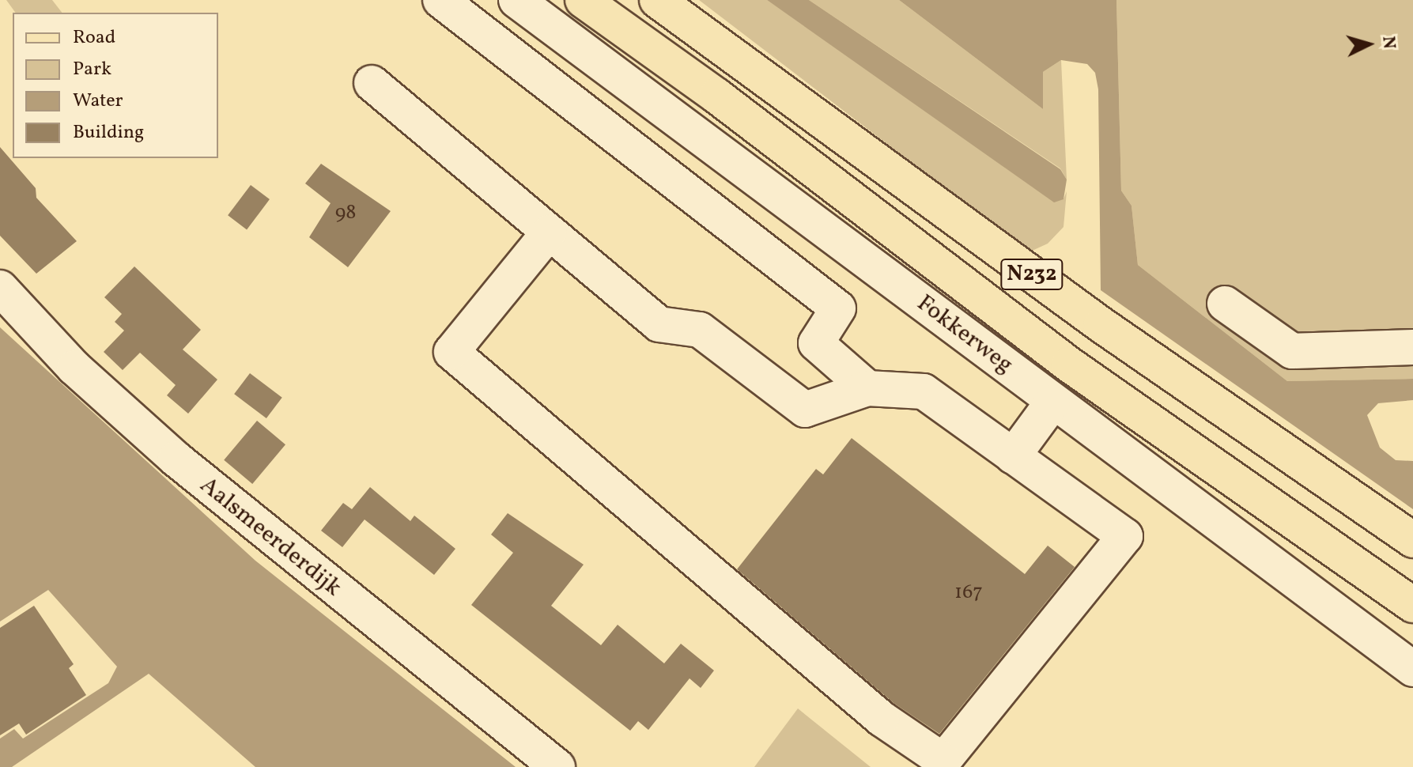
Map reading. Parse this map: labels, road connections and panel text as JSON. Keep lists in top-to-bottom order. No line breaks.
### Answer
{"streets":{"main road":["N232","Fokkerweg"],"street":["Aalsmeerderdijk"]},"house_numbers":["98","167"],"legend":["Road","Park","Water","Building"],"north":"right"}
